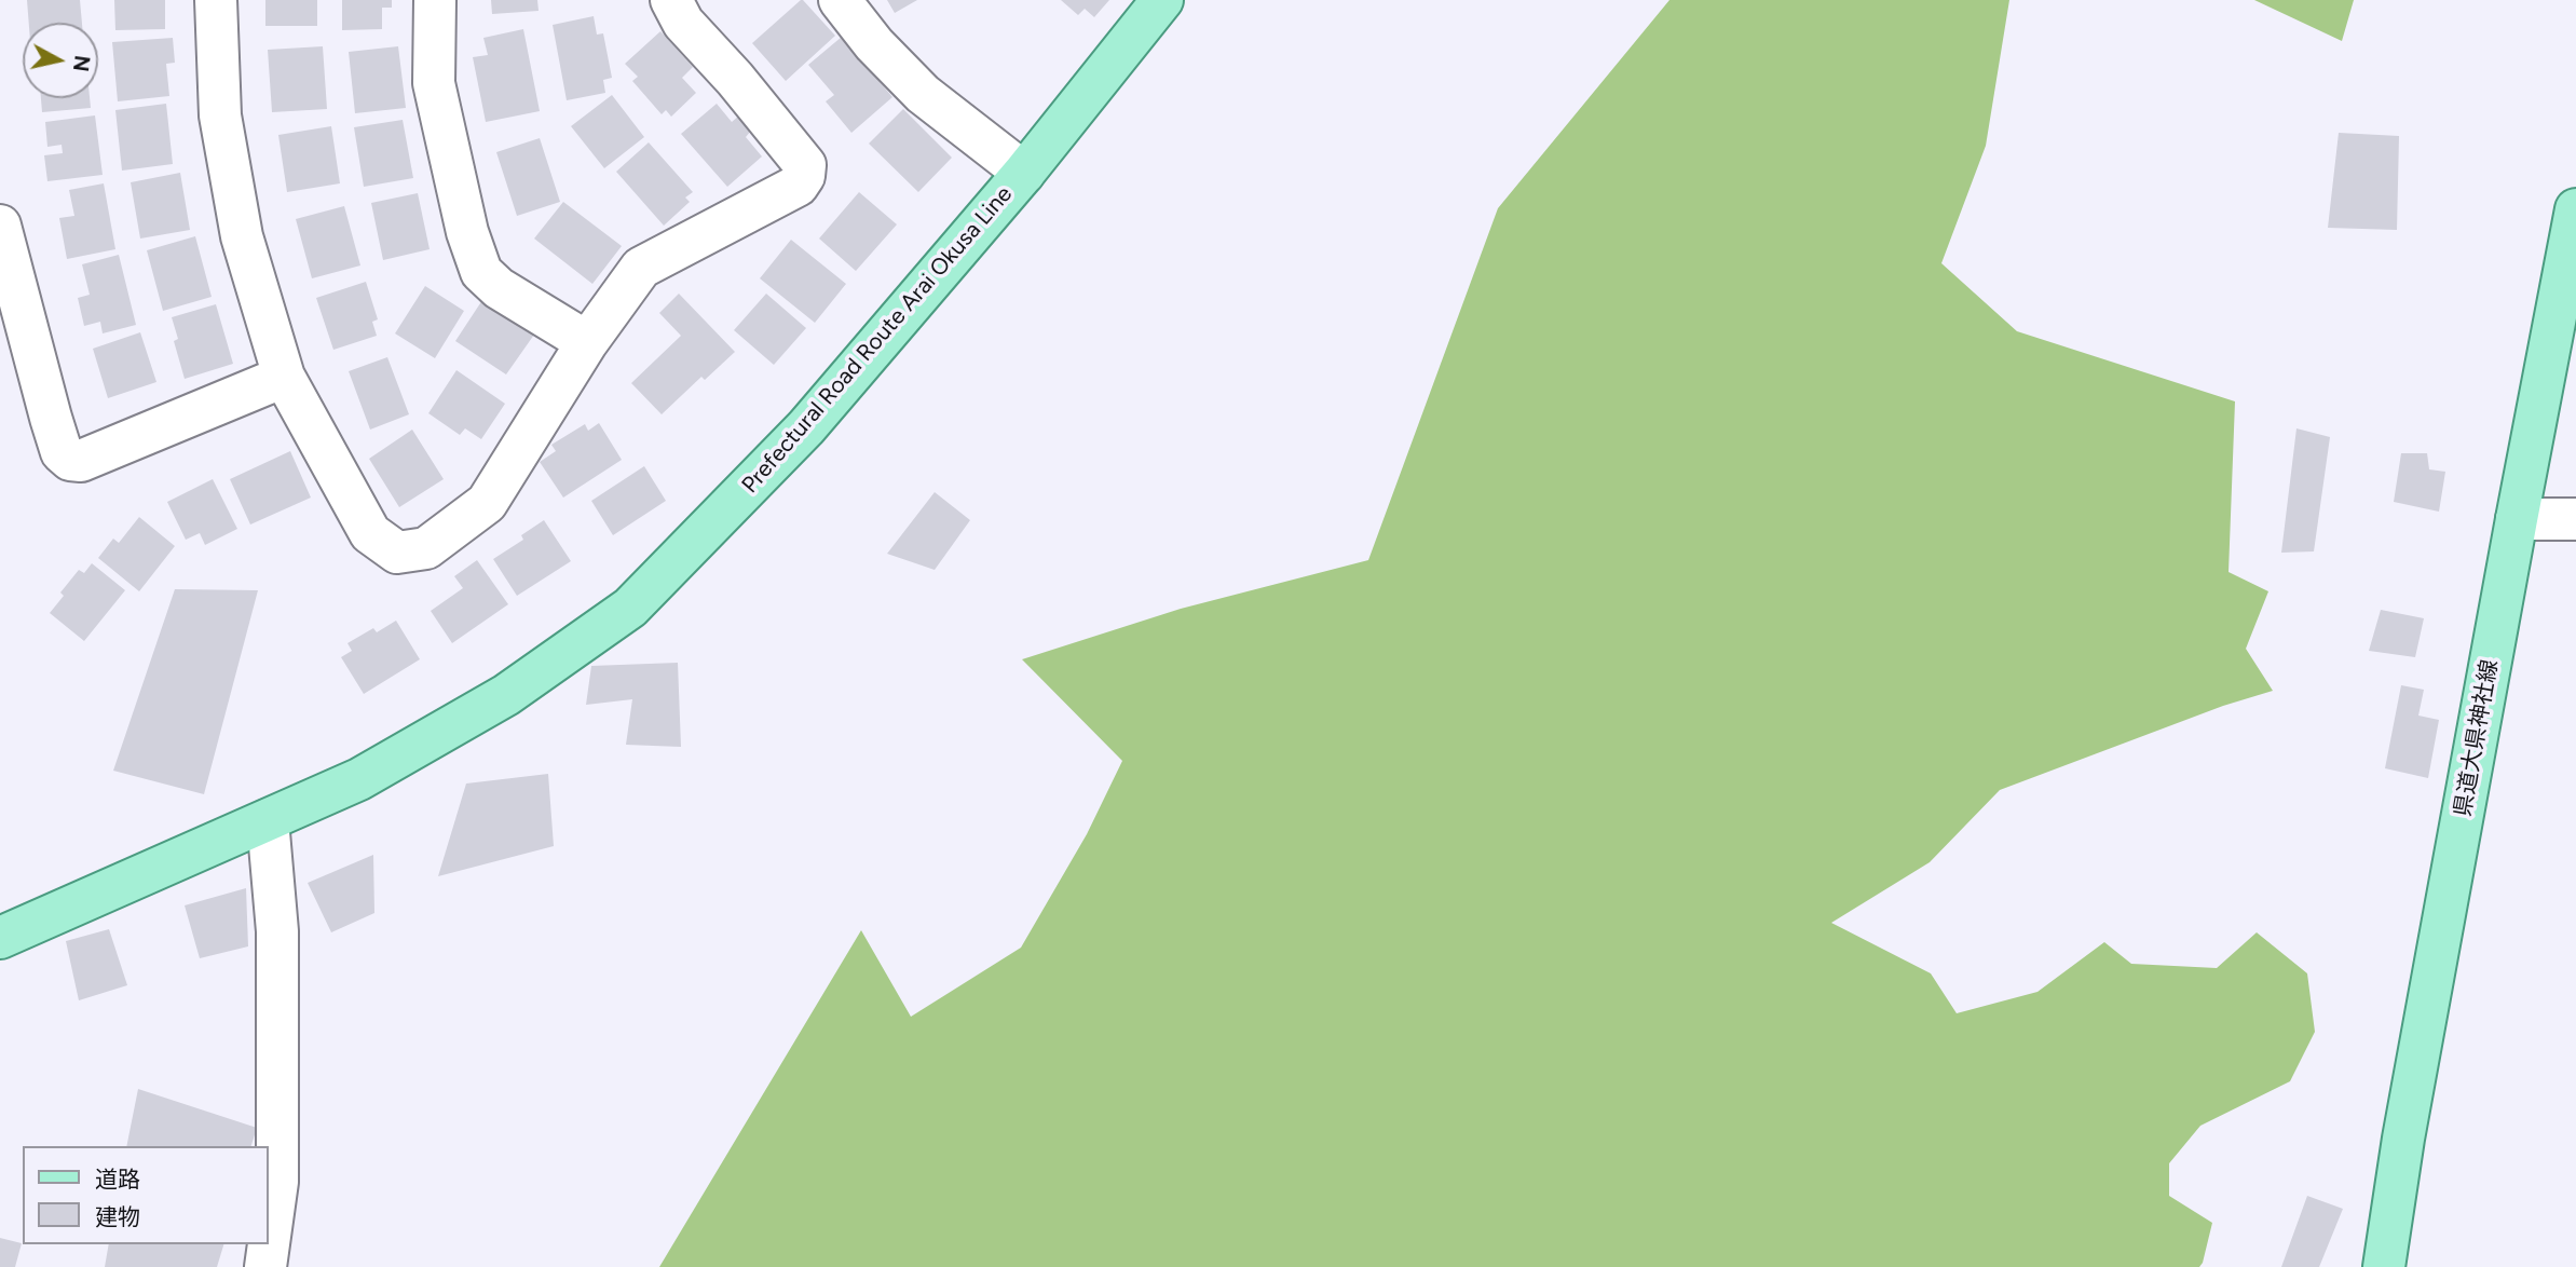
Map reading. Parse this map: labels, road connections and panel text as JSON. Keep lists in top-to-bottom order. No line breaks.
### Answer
{"streets":{"main road":["Prefectural Road Route Arai Okusa Line","県道大県神社線"]},"legend":["道路","建物"],"north":"right"}
